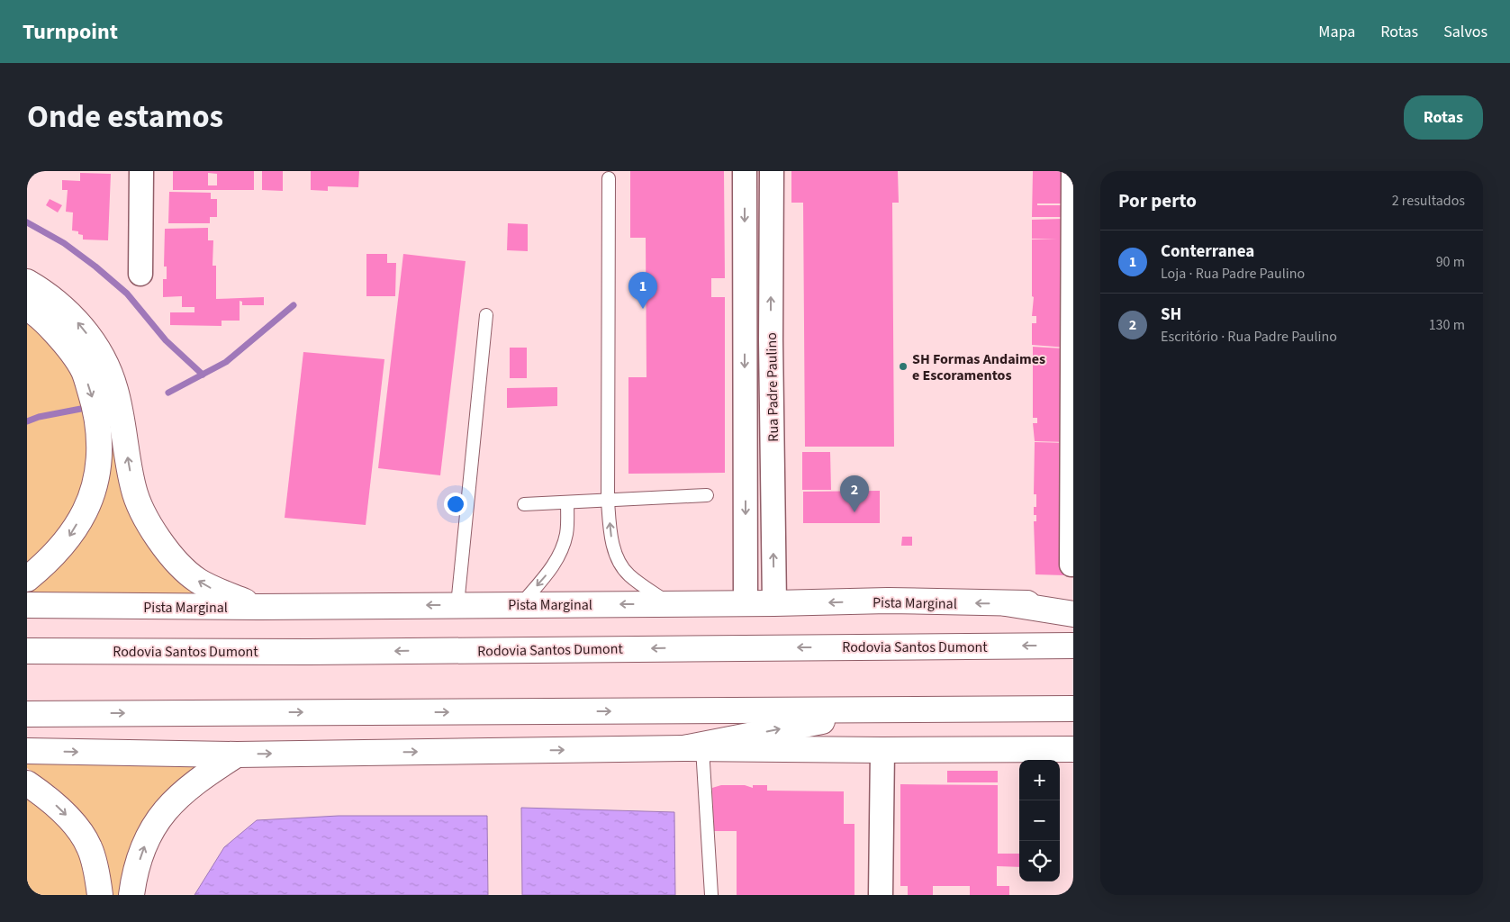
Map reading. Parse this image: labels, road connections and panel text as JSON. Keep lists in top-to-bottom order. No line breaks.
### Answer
{"streets":{"main road":["Pista Marginal","Rodovia Santos Dumont"],"street":["Rua Padre Paulino"]},"crossings":[["Rua Padre Paulino","Pista Marginal"]],"places":["SH Formas Andaimes e Escoramentos"],"page":{"header":"Turnpoint","nav":["Mapa","Rotas","Salvos"],"title":"Onde estamos","buttons":"Rotas","heading":["Por perto","2 resultados"],"list":[{"mark":"1","name":"Conterranea","note":"Loja · Rua Padre Paulino","value":"90 m"},{"mark":"2","name":"SH","note":"Escritório · Rua Padre Paulino","value":"130 m"}],"pins":["1","2"],"map_buttons":["+","−"]}}
